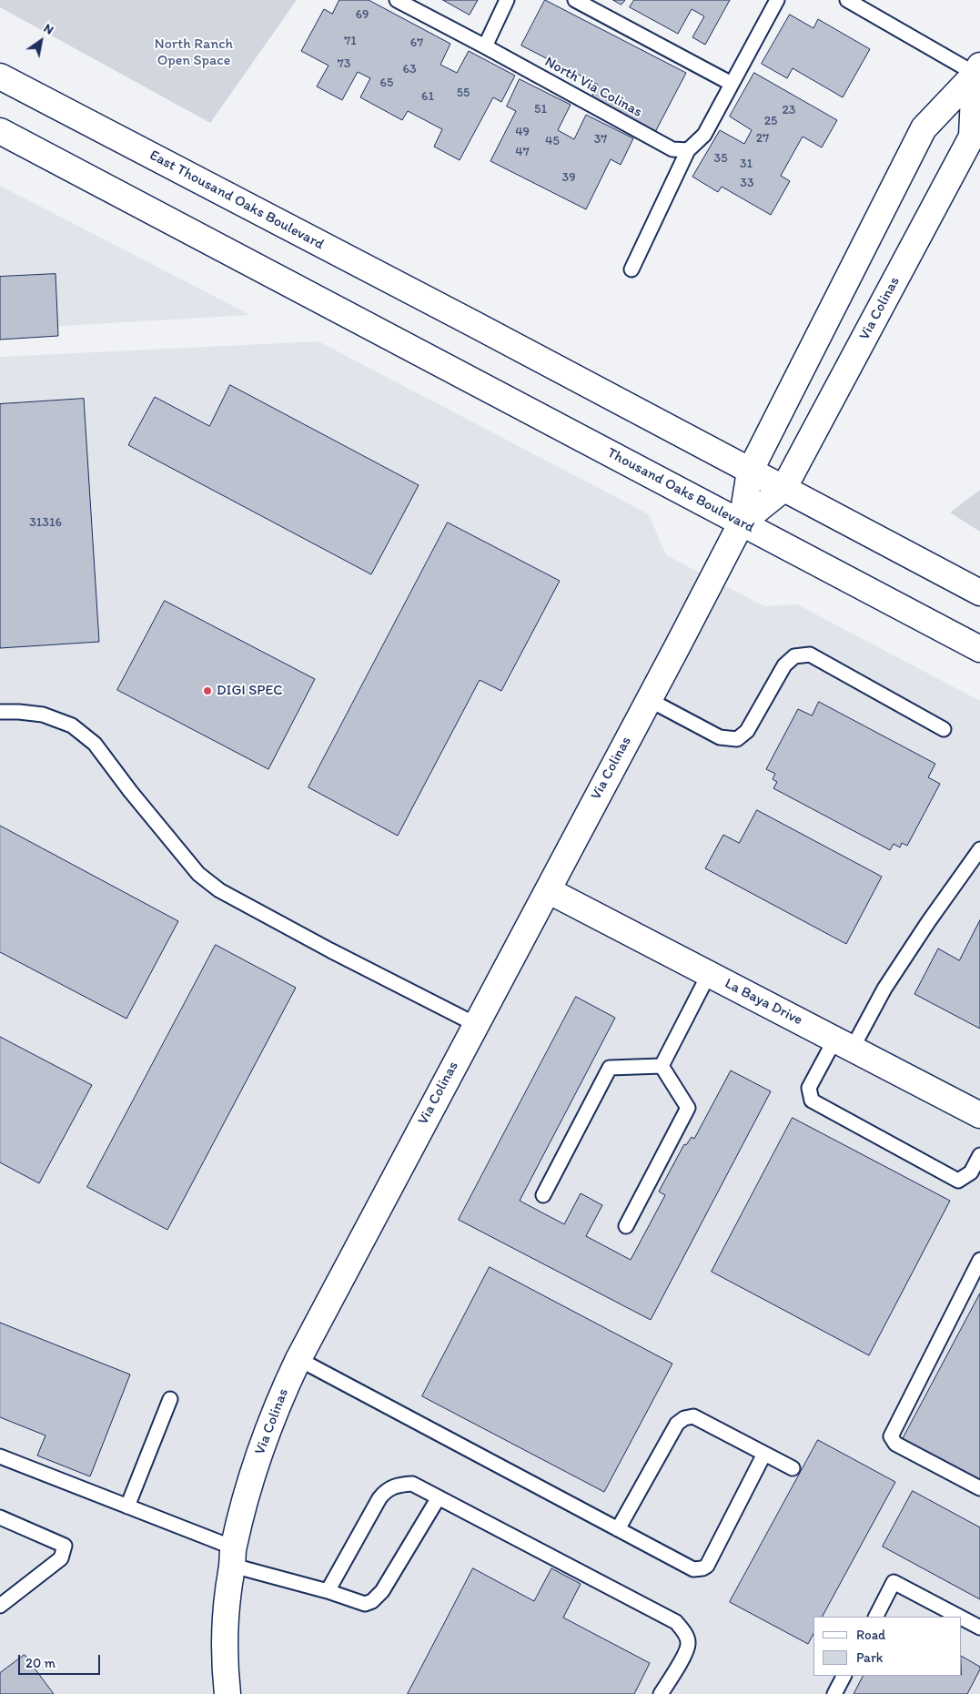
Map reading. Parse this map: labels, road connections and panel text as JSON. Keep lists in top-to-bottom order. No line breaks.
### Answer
{"streets":{"street":["East Thousand Oaks Boulevard","Via Colinas","Thousand Oaks Boulevard","La Baya Drive"],"lane":["North Via Colinas"]},"crossings":[["East Thousand Oaks Boulevard","Via Colinas"],["Via Colinas","Thousand Oaks Boulevard"],["Via Colinas","La Baya Drive"]],"parks":["North Ranch Open Space"],"places":["DIGI SPEC"],"house_numbers":["69","71","67","73","63","65","55","61","51","23","25","49","27","37","45","47","35","31","39","33","31316"],"legend":["Road","Park"],"scale_bar":"20 m","north":"top right"}
